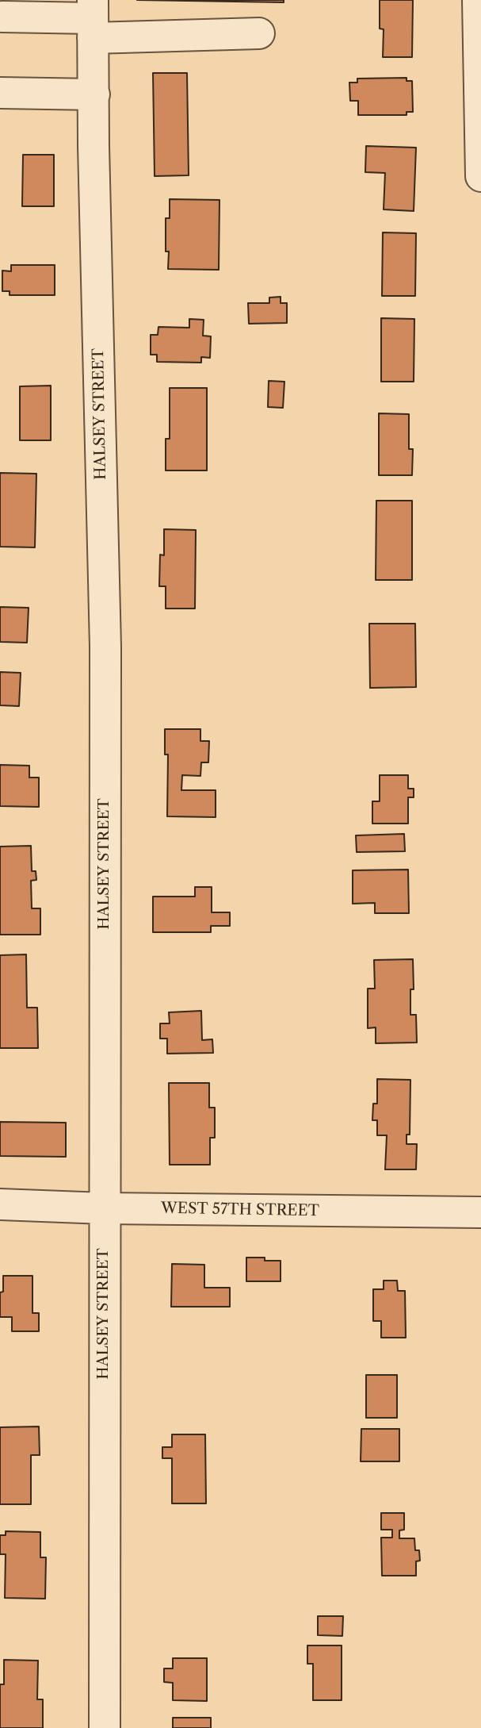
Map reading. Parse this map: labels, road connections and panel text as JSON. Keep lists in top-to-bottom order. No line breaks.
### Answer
{"streets":{"street":["HALSEY STREET","WEST 57TH STREET"]},"crossings":[["HALSEY STREET","WEST 57TH STREET"]]}
